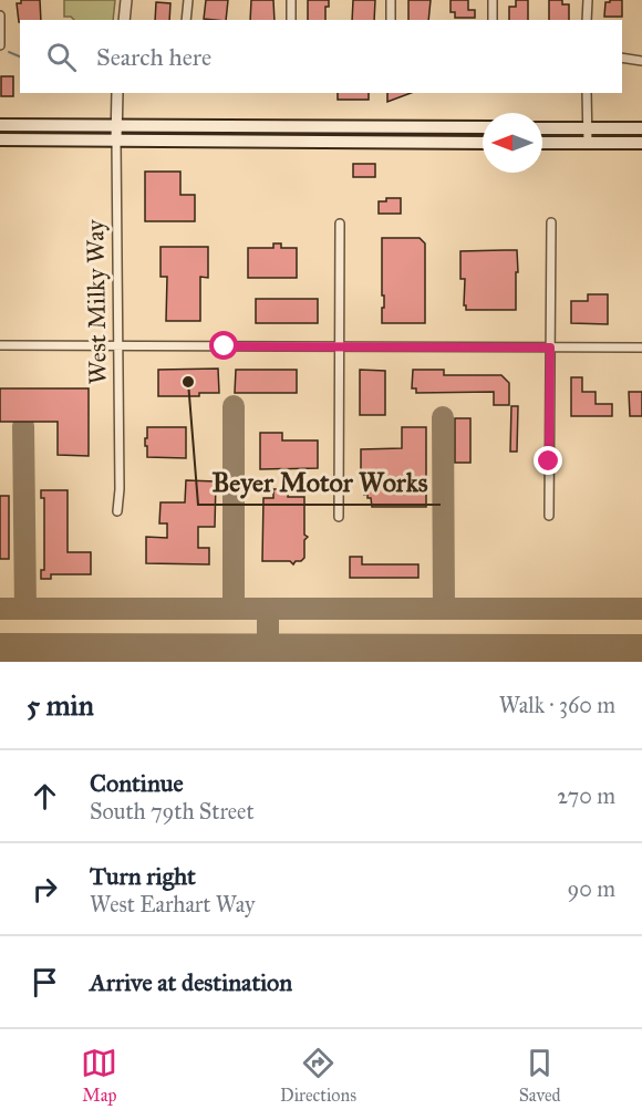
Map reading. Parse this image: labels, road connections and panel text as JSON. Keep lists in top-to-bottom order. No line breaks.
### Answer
{"streets":{"street":["West Milky Way"]},"places":["Beyer Motor Works"],"north":"left","page":{"search":"Search here","heading":["5 min","Walk · 360 m"],"list":[["Continue","South 79th Street","270 m"],["Turn right","West Earhart Way","90 m"],"Arrive at destination"],"nav":["Map","Directions","Saved"]}}
